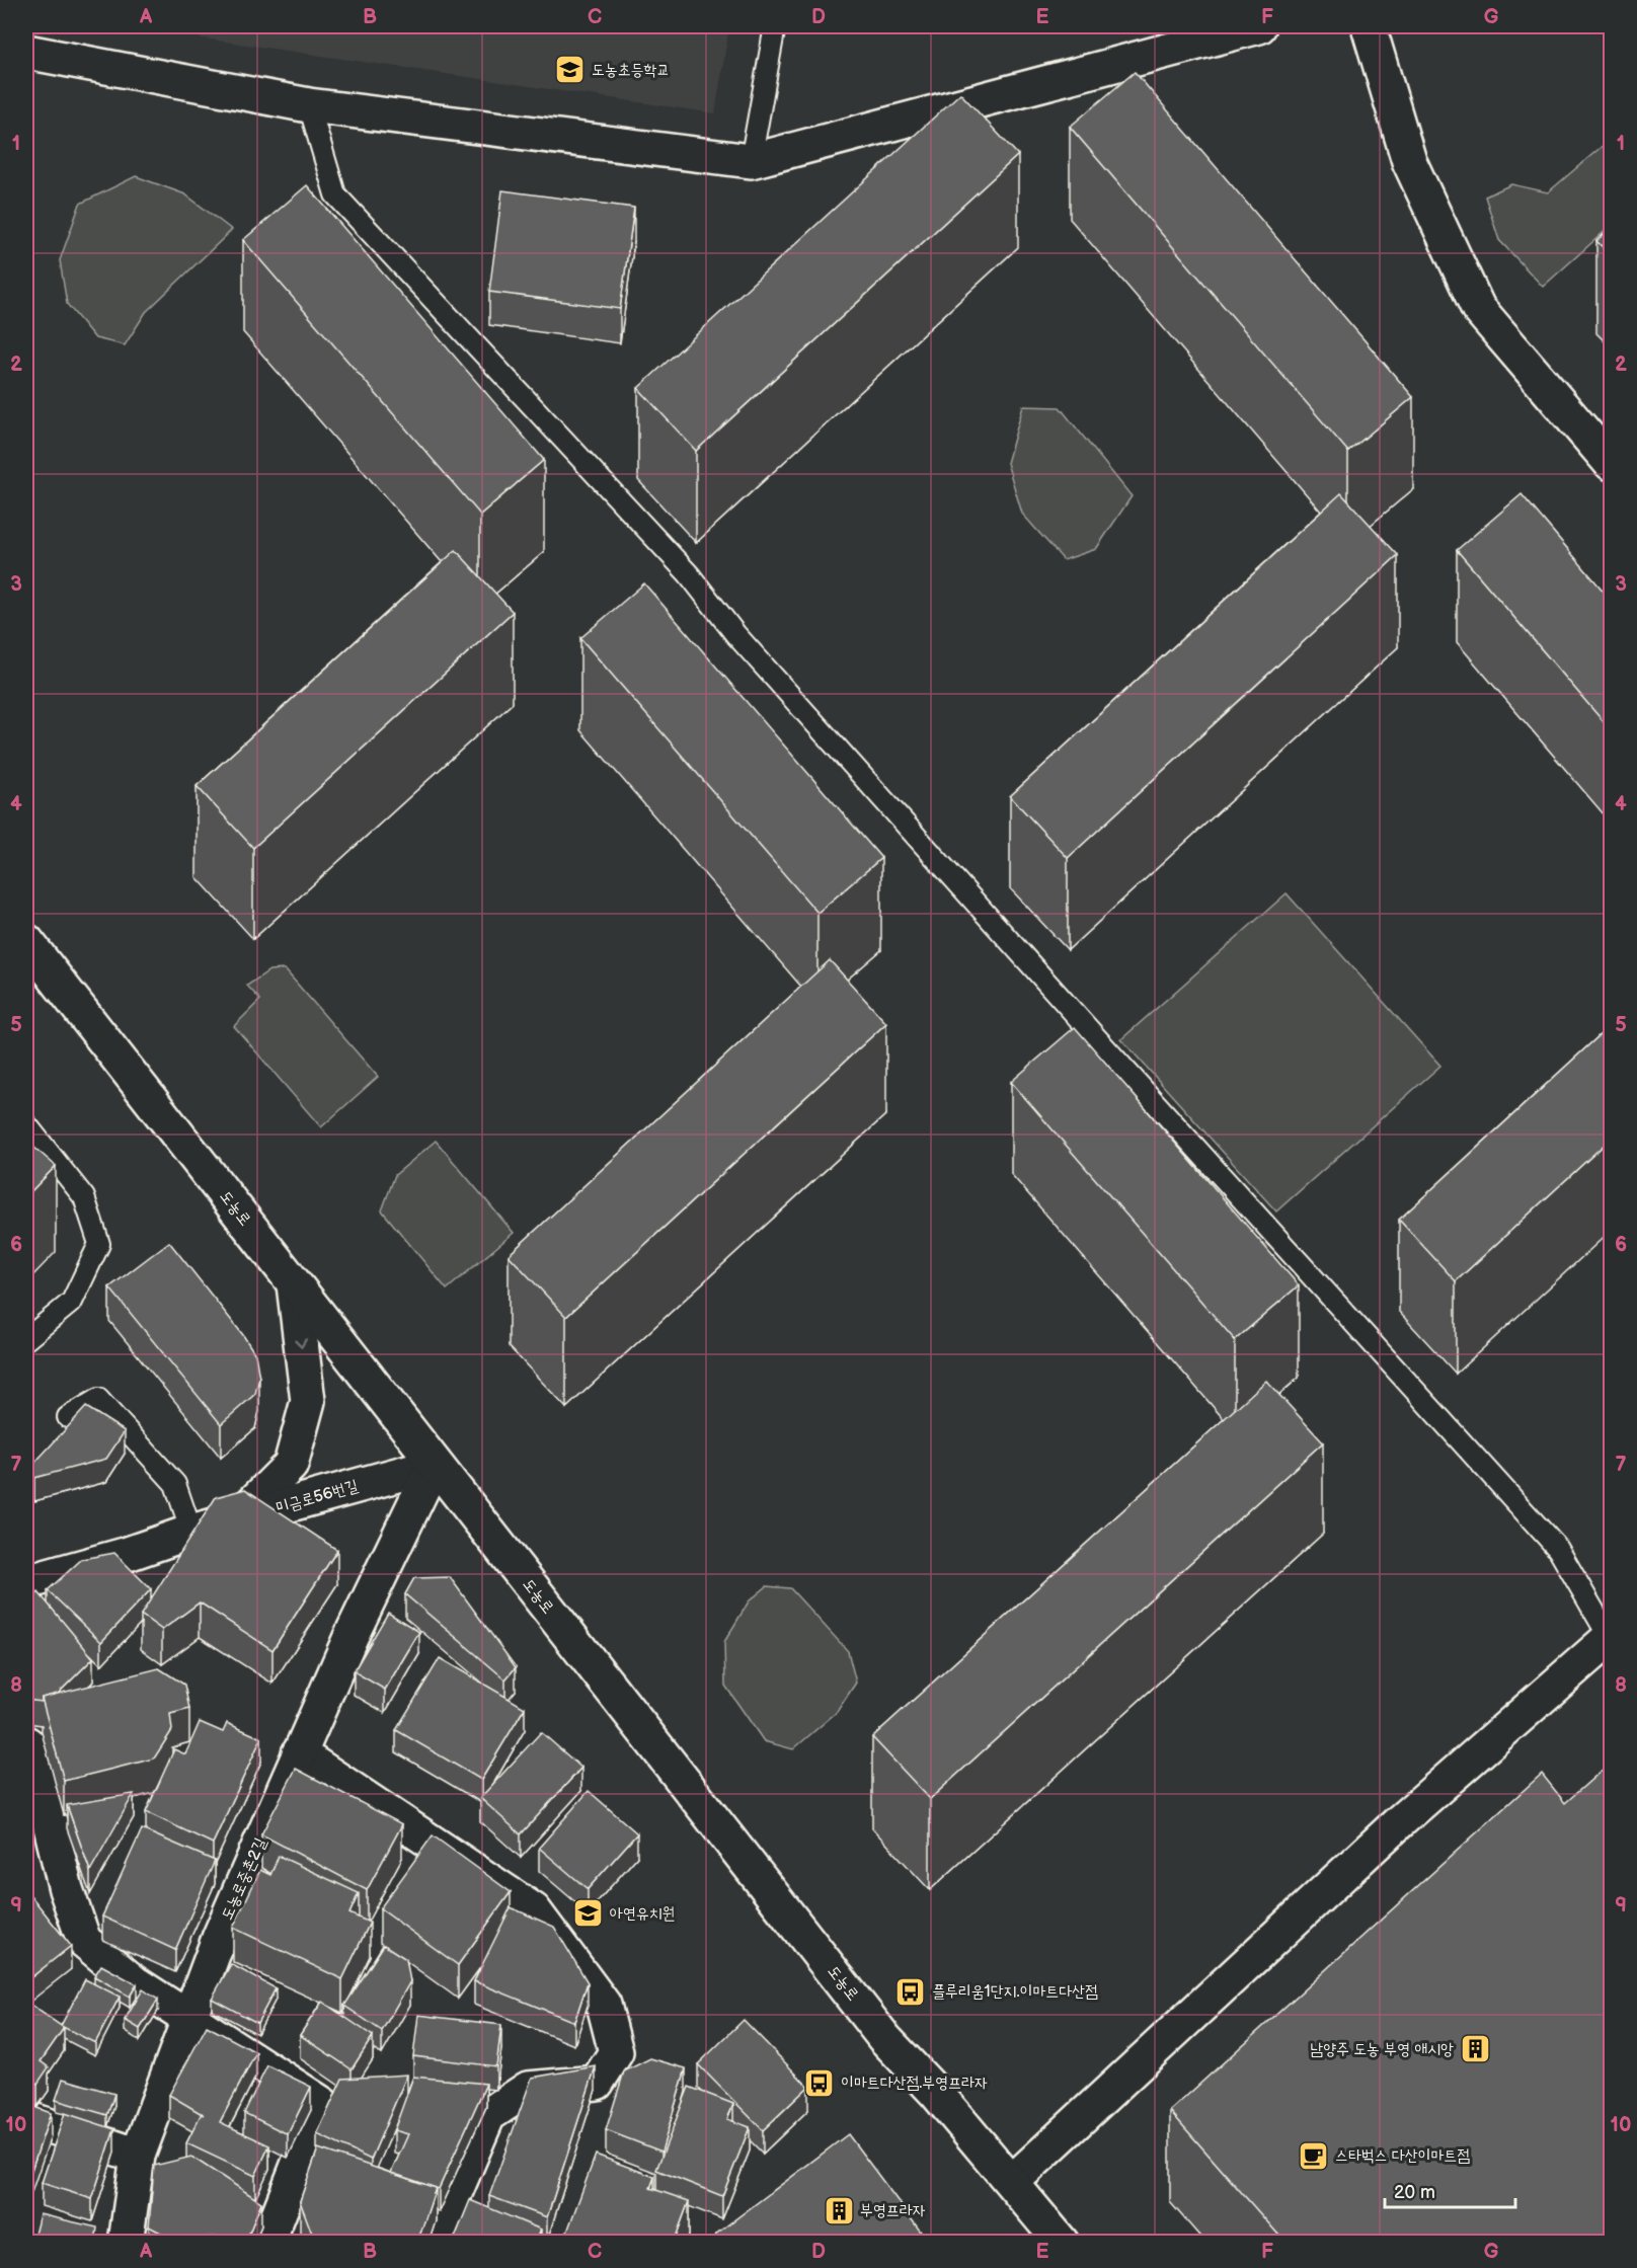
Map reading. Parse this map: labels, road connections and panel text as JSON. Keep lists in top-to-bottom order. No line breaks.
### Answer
{"streets":{"street":["도농로","미금로56번길","도농로중촌2길"]},"crossings":[["도농로","미금로56번길"],["도농로","도농로중촌2길"],["미금로56번길","도농로중촌2길"]],"places":{"school or university":["도농초등학교","아연유치원"],"bus stop":["플루리움1단지.이마트다산점","이마트다산점.부영프라자"],"building":["남양주 도농 부영 애시앙","부영프라자"],"cafe":["스타벅스 다산이마트점"]},"scale_bar":"20 m","grid":{"columns":["A","B","C","D","E","F","G"],"rows":["1","2","3","4","5","6","7","8","9","10"]}}
